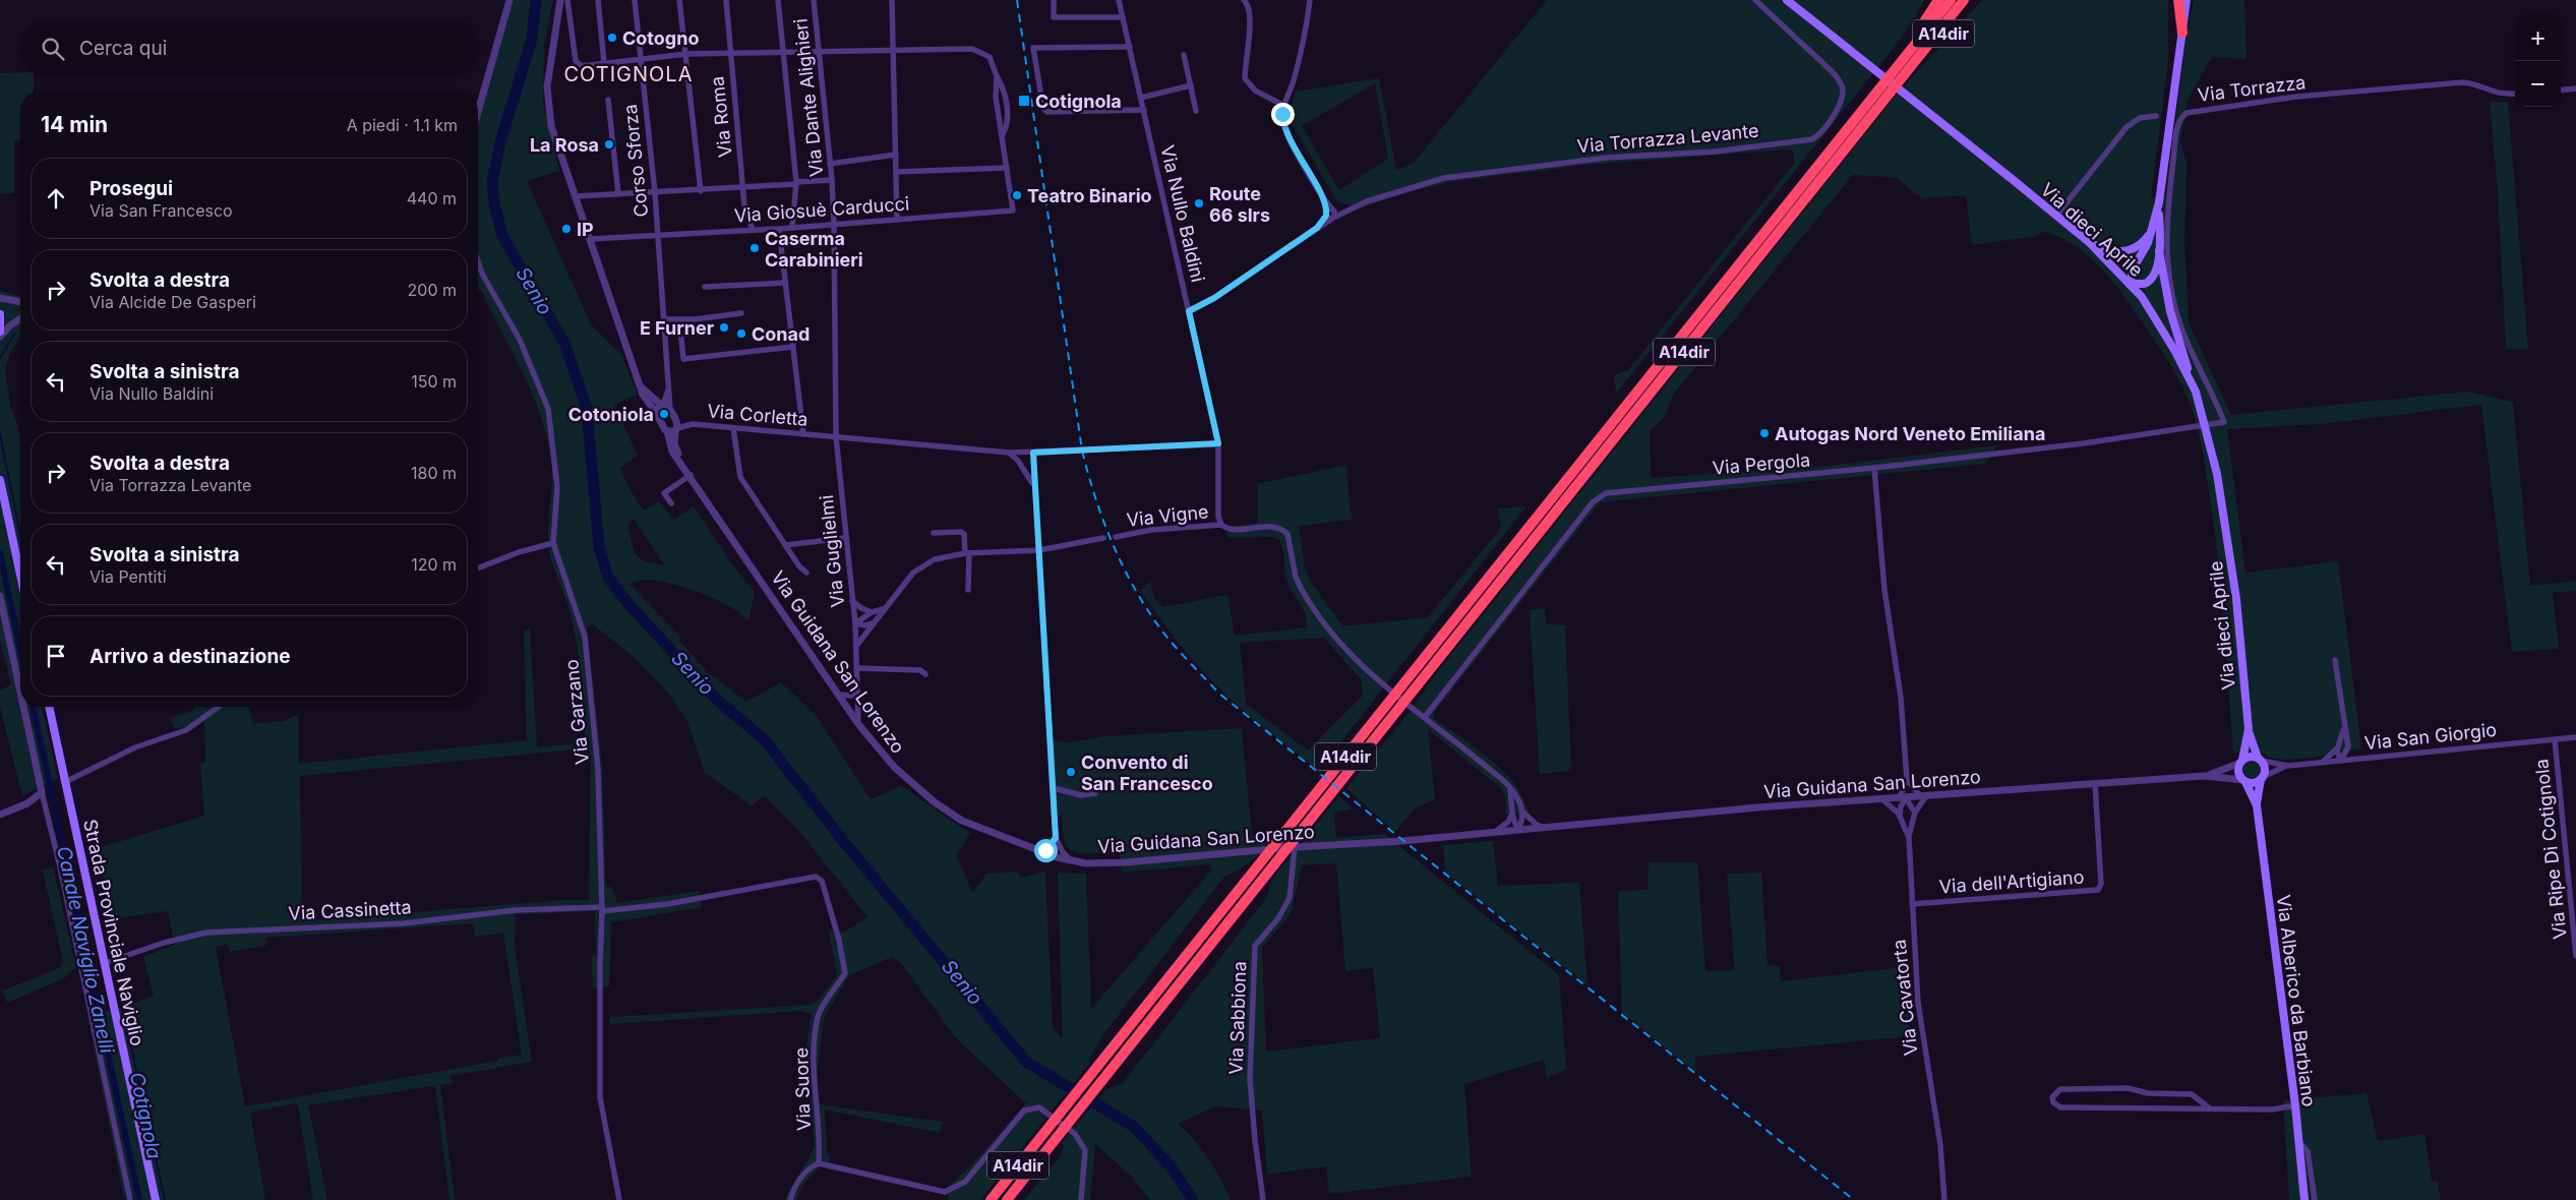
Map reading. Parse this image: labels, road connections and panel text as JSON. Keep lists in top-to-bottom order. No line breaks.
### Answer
{"streets":{"highway":["A14dir"],"main road":["Via dieci Aprile","Strada Provinciale Naviglio","Via Alberico da Barbiano"],"street":["Via Torrazza","Via Dante Alighieri","Via Roma","Via Torrazza Levante","Corso Sforza","Via Giosuè Carducci","Via Nullo Baldini","Via Corletta","Via Pergola","Via Vigne","Via Guglielmi","Via Guidana San Lorenzo","Via Garzano","Via San Giorgio","Via Ripe Di Cotignola","Via dell'Artigiano","Via Cassinetta","Via Cavatorta","Via Sabbiona","Via Suore"]},"crossings":[["Via Torrazza","Via Pergola"],["Via Dante Alighieri","Via Giosuè Carducci"],["Via Dante Alighieri","Via Corletta"],["Via Dante Alighieri","Via Guglielmi"],["Via Roma","Via Giosuè Carducci"],["Corso Sforza","Via Giosuè Carducci"],["Via Nullo Baldini","Via Corletta"],["Via Nullo Baldini","Via Vigne"],["Via dieci Aprile","Via Pergola"],["Via dieci Aprile","Via San Giorgio"],["Via dieci Aprile","Via Alberico da Barbiano"],["Via Corletta","Via Guglielmi"],["Via Pergola","Via Vigne"],["Via Guglielmi","Via Guidana San Lorenzo"],["Via Guidana San Lorenzo","Via dell'Artigiano"],["Via Guidana San Lorenzo","Via Cavatorta"],["Via Guidana San Lorenzo","Via Sabbiona"],["Via Garzano","Via Cassinetta"],["Via San Giorgio","Via Ripe Di Cotignola"],["Via San Giorgio","Via Alberico da Barbiano"],["Via dell'Artigiano","Via Cavatorta"],["Via Cassinetta","Strada Provinciale Naviglio"],["Via Cassinetta","Via Suore"]],"districts":["COTIGNOLA"],"water":["Senio","Canale Naviglio Zanelli","Cotignola"],"places":{"other":["Cotogno","La Rosa","Teatro Binario","Route 66 slrs","IP","Caserma Carabinieri","E Furner","Conad","Cotoniola","Autogas Nord Veneto Emiliana","Convento di San Francesco"],"transit":["Cotignola"]},"page":{"map_buttons":["+","−"],"search":"Cerca qui","heading":["14 min","A piedi · 1.1 km"],"list":[["Prosegui","Via San Francesco","440 m"],["Svolta a destra","Via Alcide De Gasperi","200 m"],["Svolta a sinistra","Via Nullo Baldini","150 m"],["Svolta a destra","Via Torrazza Levante","180 m"],["Svolta a sinistra","Via Pentiti","120 m"],"Arrivo a destinazione"]}}
